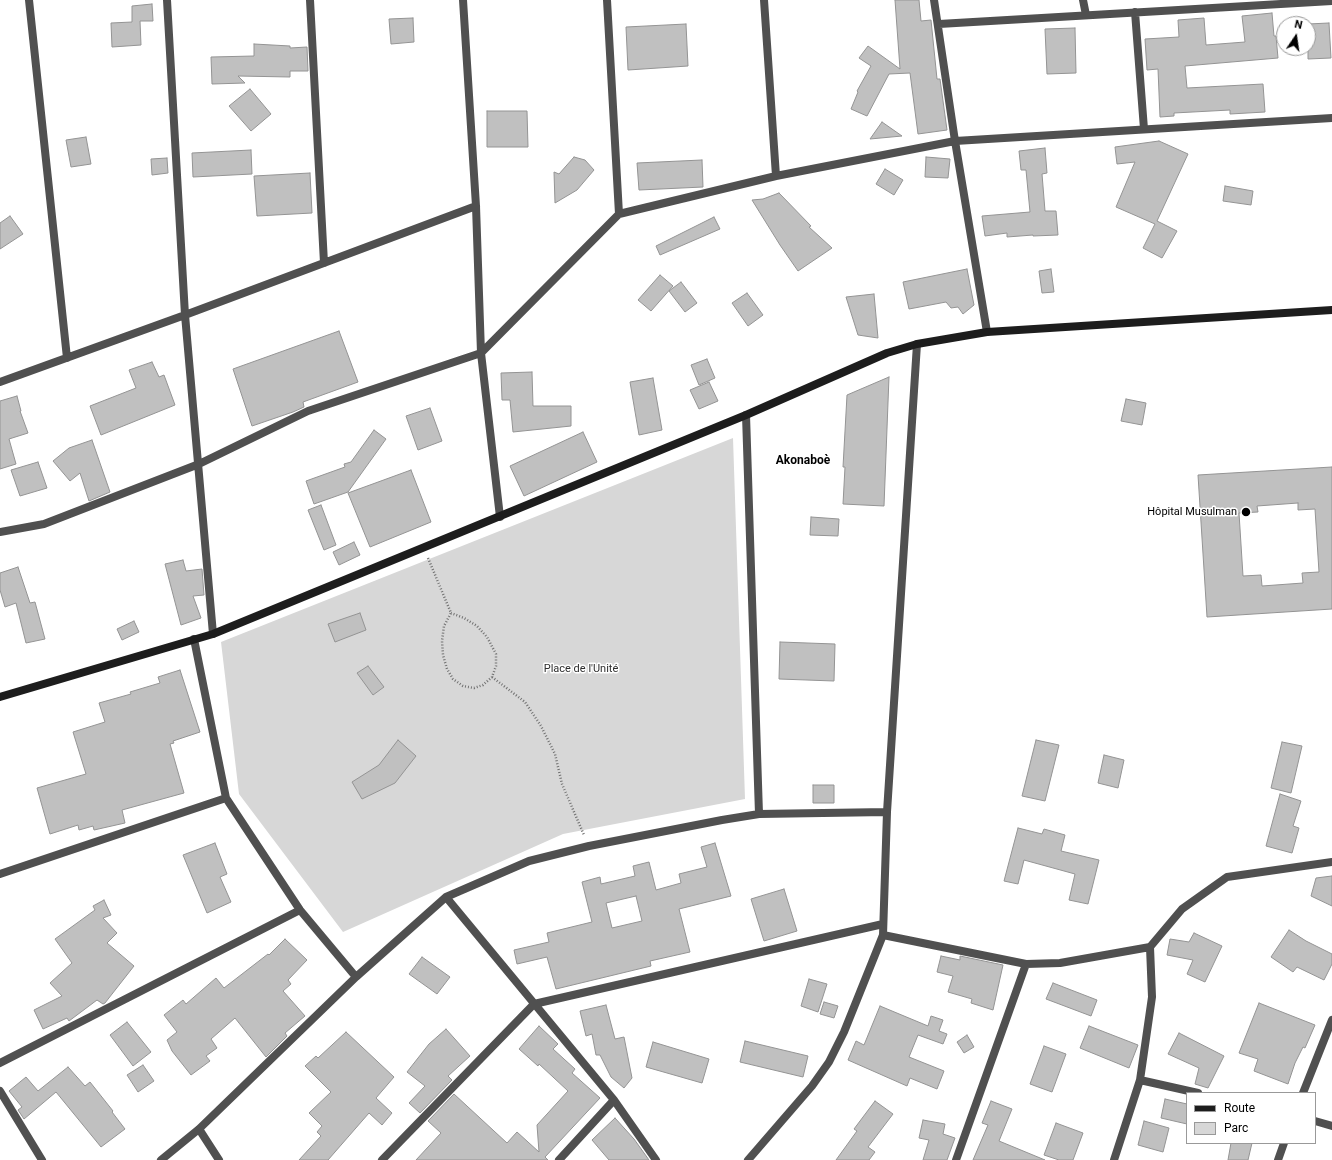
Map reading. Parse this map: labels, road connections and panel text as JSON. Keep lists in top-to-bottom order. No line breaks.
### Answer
{"districts":["Akonaboè"],"parks":["Place de l'Unité"],"places":["Hôpital Musulman"],"legend":["Route","Parc"],"north":"top"}
